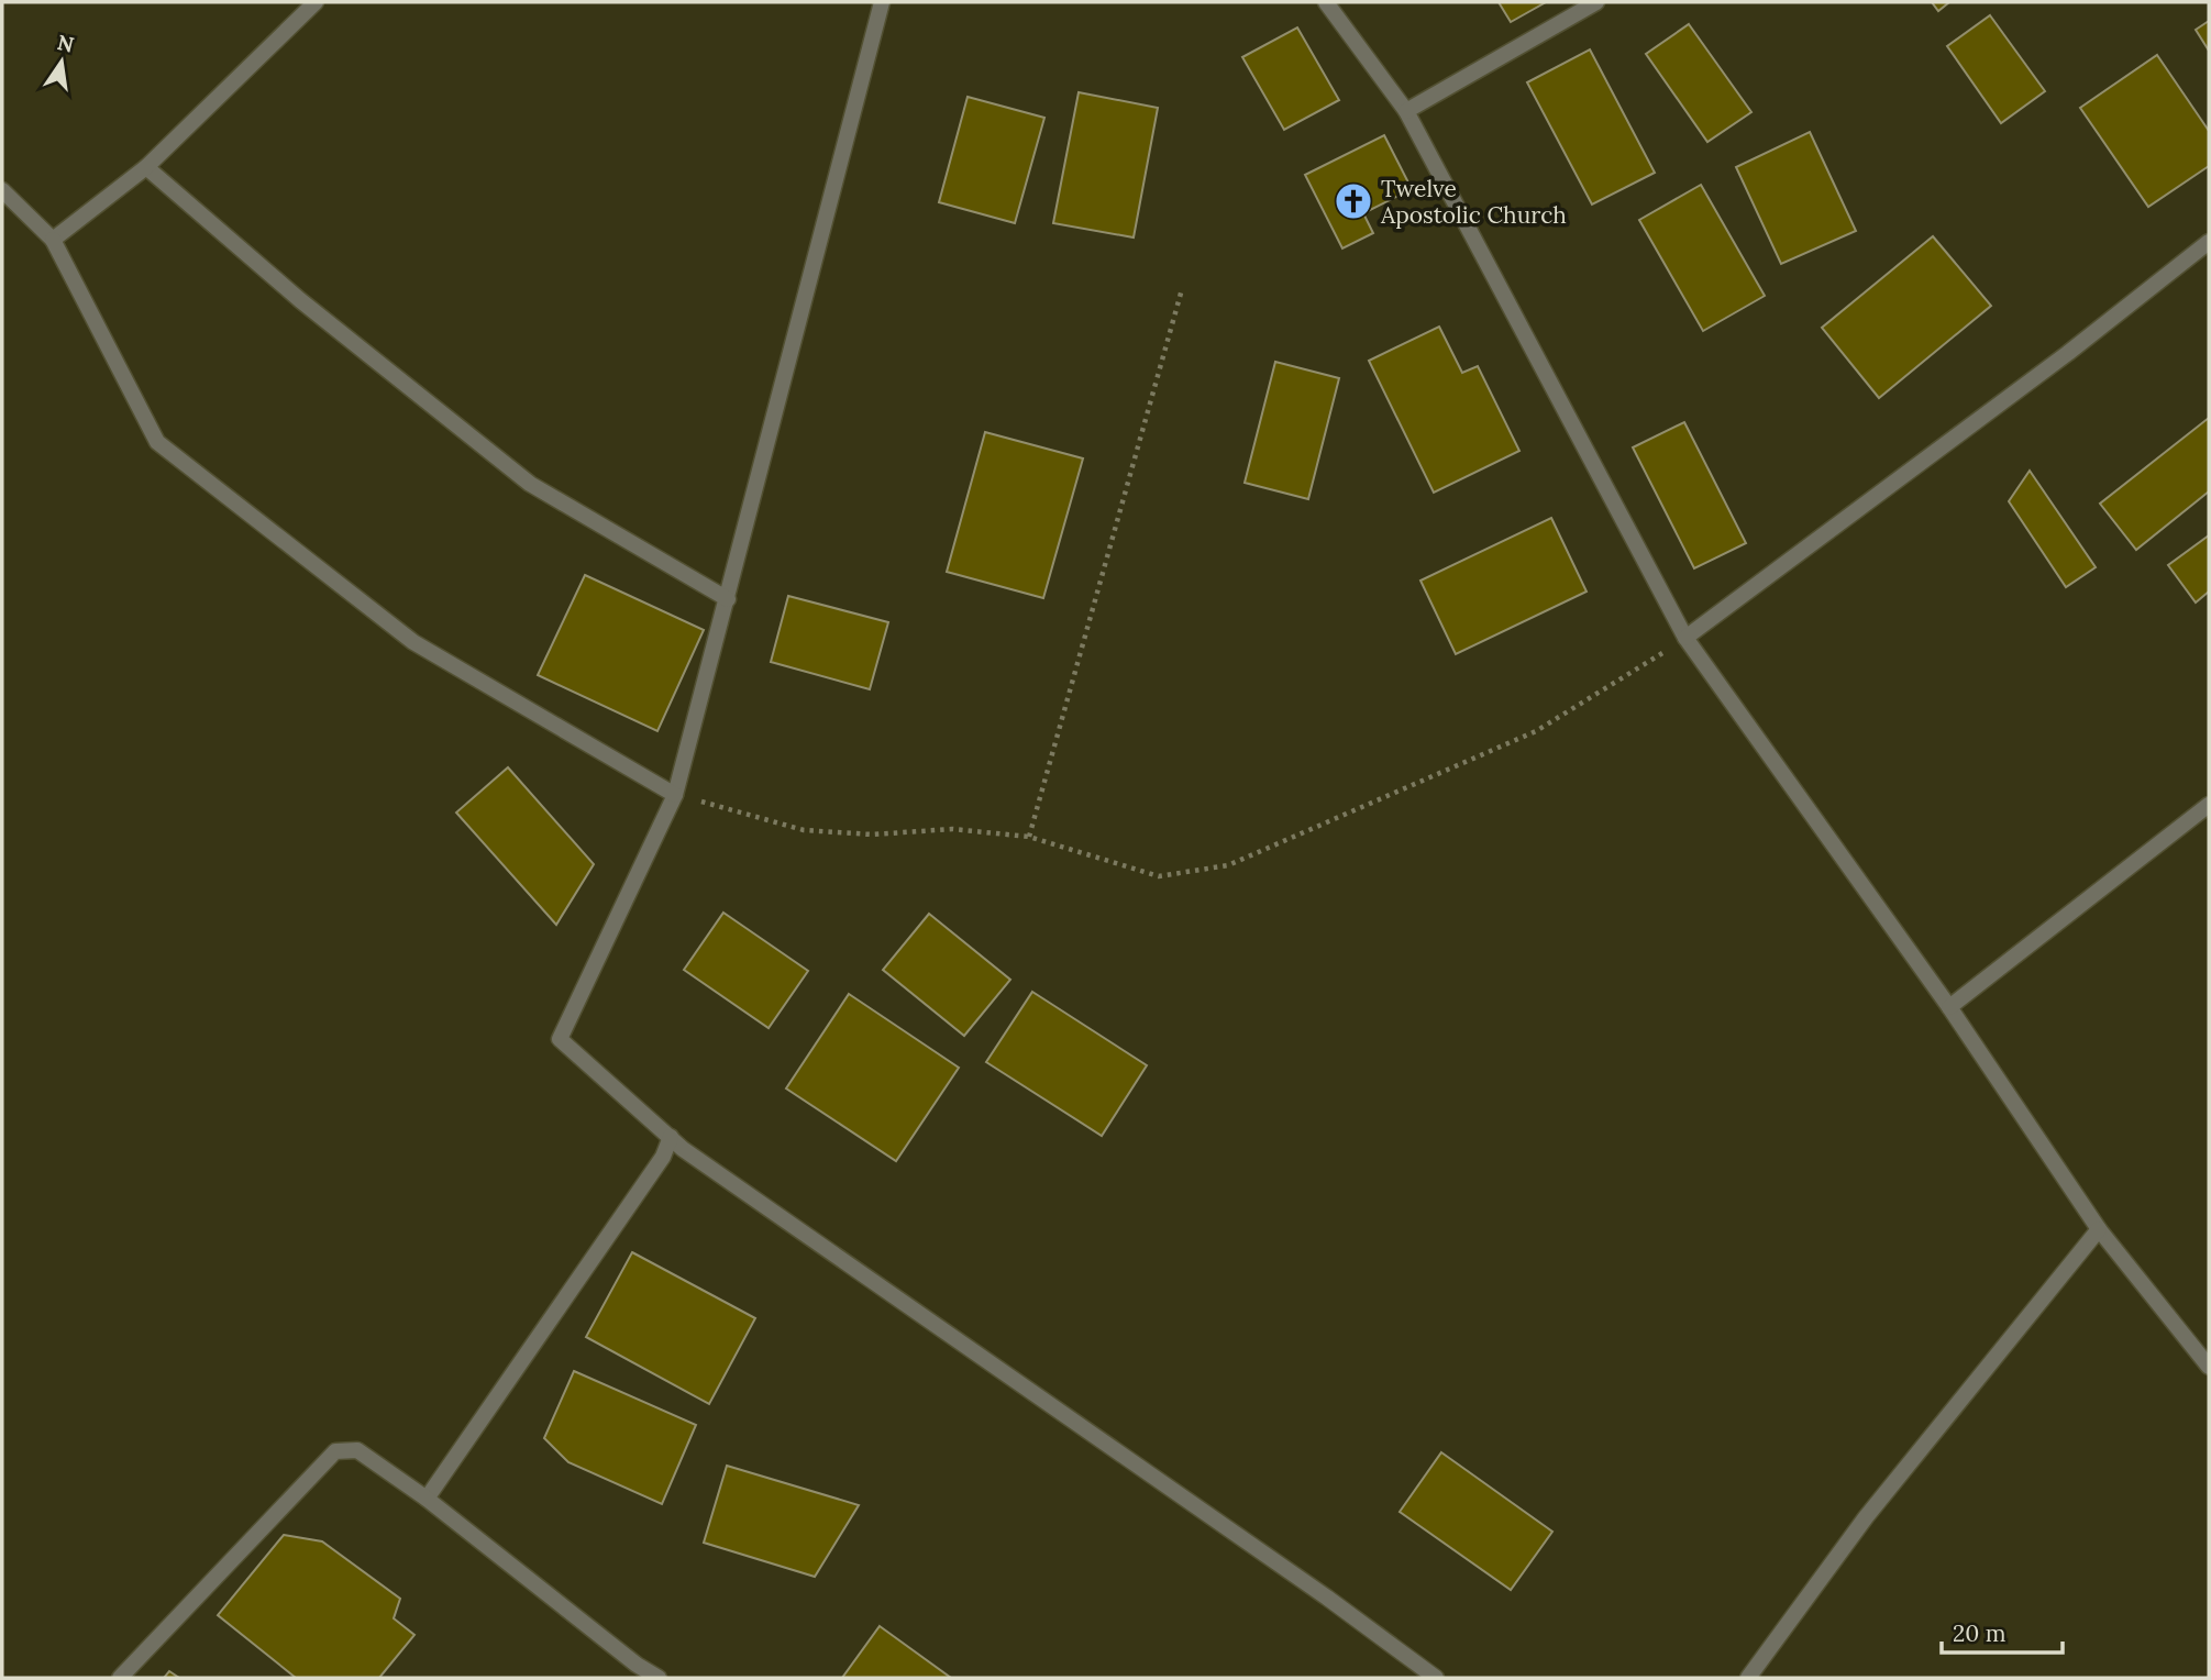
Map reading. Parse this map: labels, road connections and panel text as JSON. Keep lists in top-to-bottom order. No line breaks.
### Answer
{"places":{"church":["Twelve Apostolic Church"]},"scale_bar":"20 m","north":"top"}
